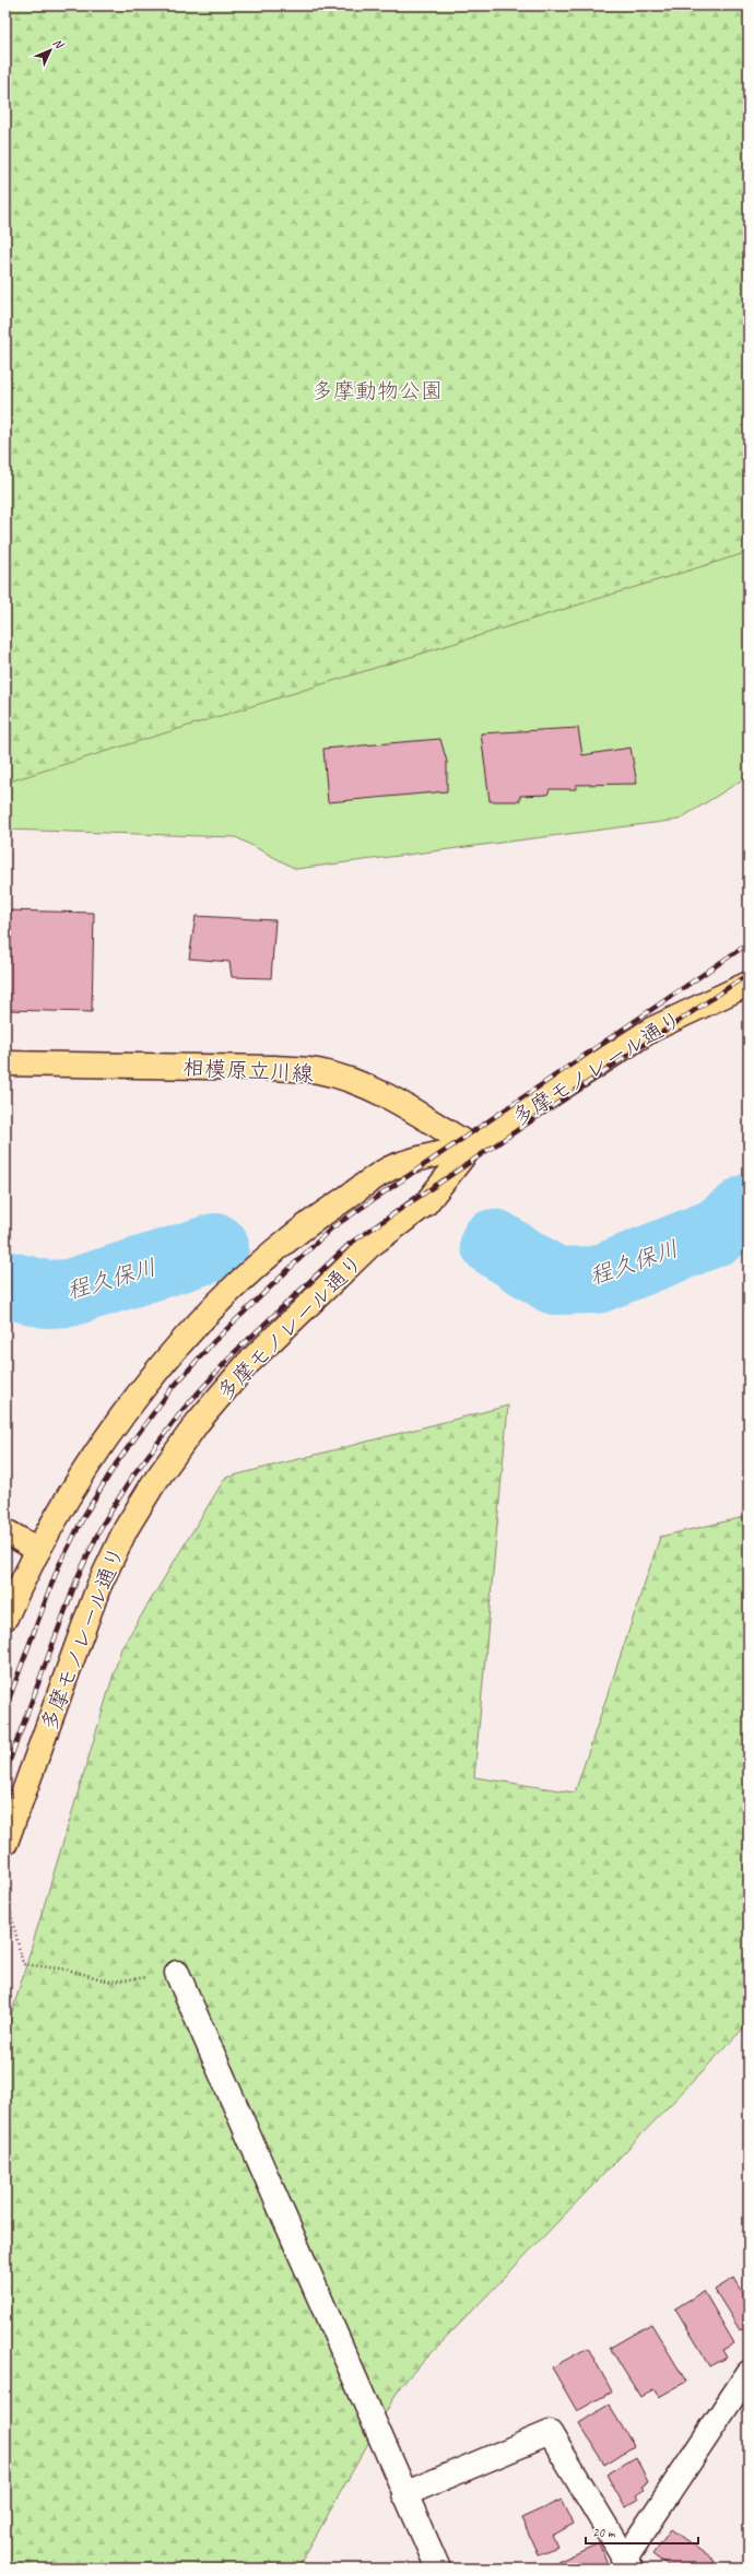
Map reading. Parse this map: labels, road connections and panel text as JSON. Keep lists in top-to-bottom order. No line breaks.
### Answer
{"streets":{"main road":["多摩モノレール通り","相模原立川線"]},"crossings":[["多摩モノレール通り","相模原立川線"]],"water":["程久保川"],"parks":["多摩動物公園"],"scale_bar":"20 m","north":"top right"}
